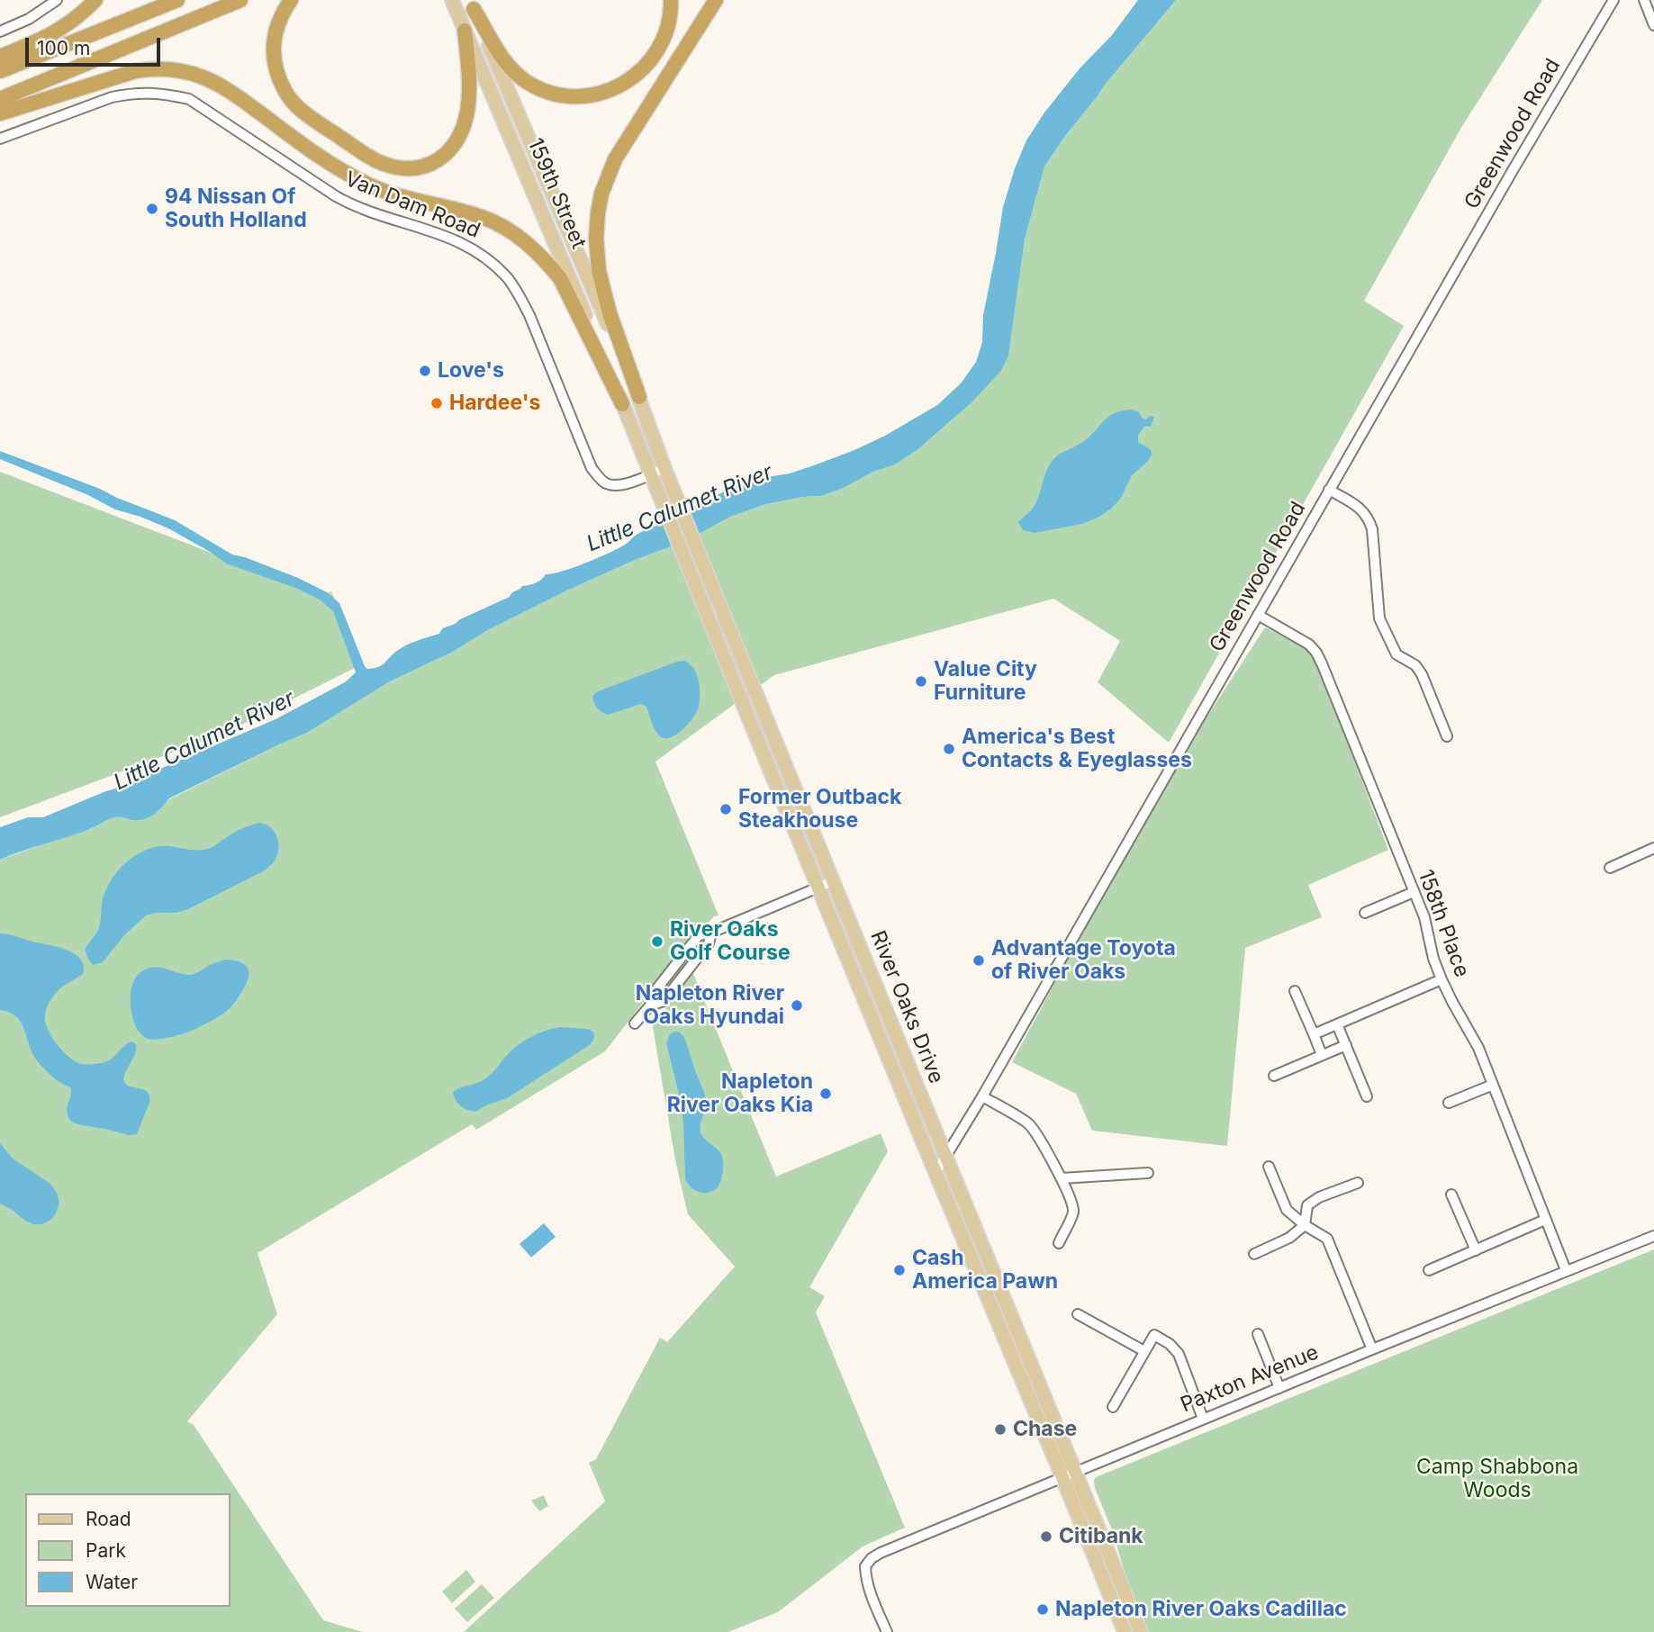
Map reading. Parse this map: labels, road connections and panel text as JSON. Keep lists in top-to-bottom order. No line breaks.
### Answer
{"streets":{"main road":["159th Street","River Oaks Drive"],"street":["Greenwood Road","Van Dam Road","158th Place","Paxton Avenue"]},"crossings":[["Greenwood Road","158th Place"],["Greenwood Road","River Oaks Drive"],["159th Street","River Oaks Drive"],["Van Dam Road","River Oaks Drive"],["158th Place","Paxton Avenue"],["River Oaks Drive","Paxton Avenue"]],"water":["Little Calumet River"],"parks":["Camp Shabbona Woods"],"places":["94 Nissan Of South Holland","Love's","Hardee's","Value City Furniture","America's Best Contacts & Eyeglasses","Former Outback Steakhouse","River Oaks Golf Course","Advantage Toyota of River Oaks","Napleton River Oaks Hyundai","Napleton River Oaks Kia","Cash America Pawn","Chase","Citibank","Napleton River Oaks Cadillac"],"legend":["Road","Park","Water"],"scale_bar":"100 m"}
